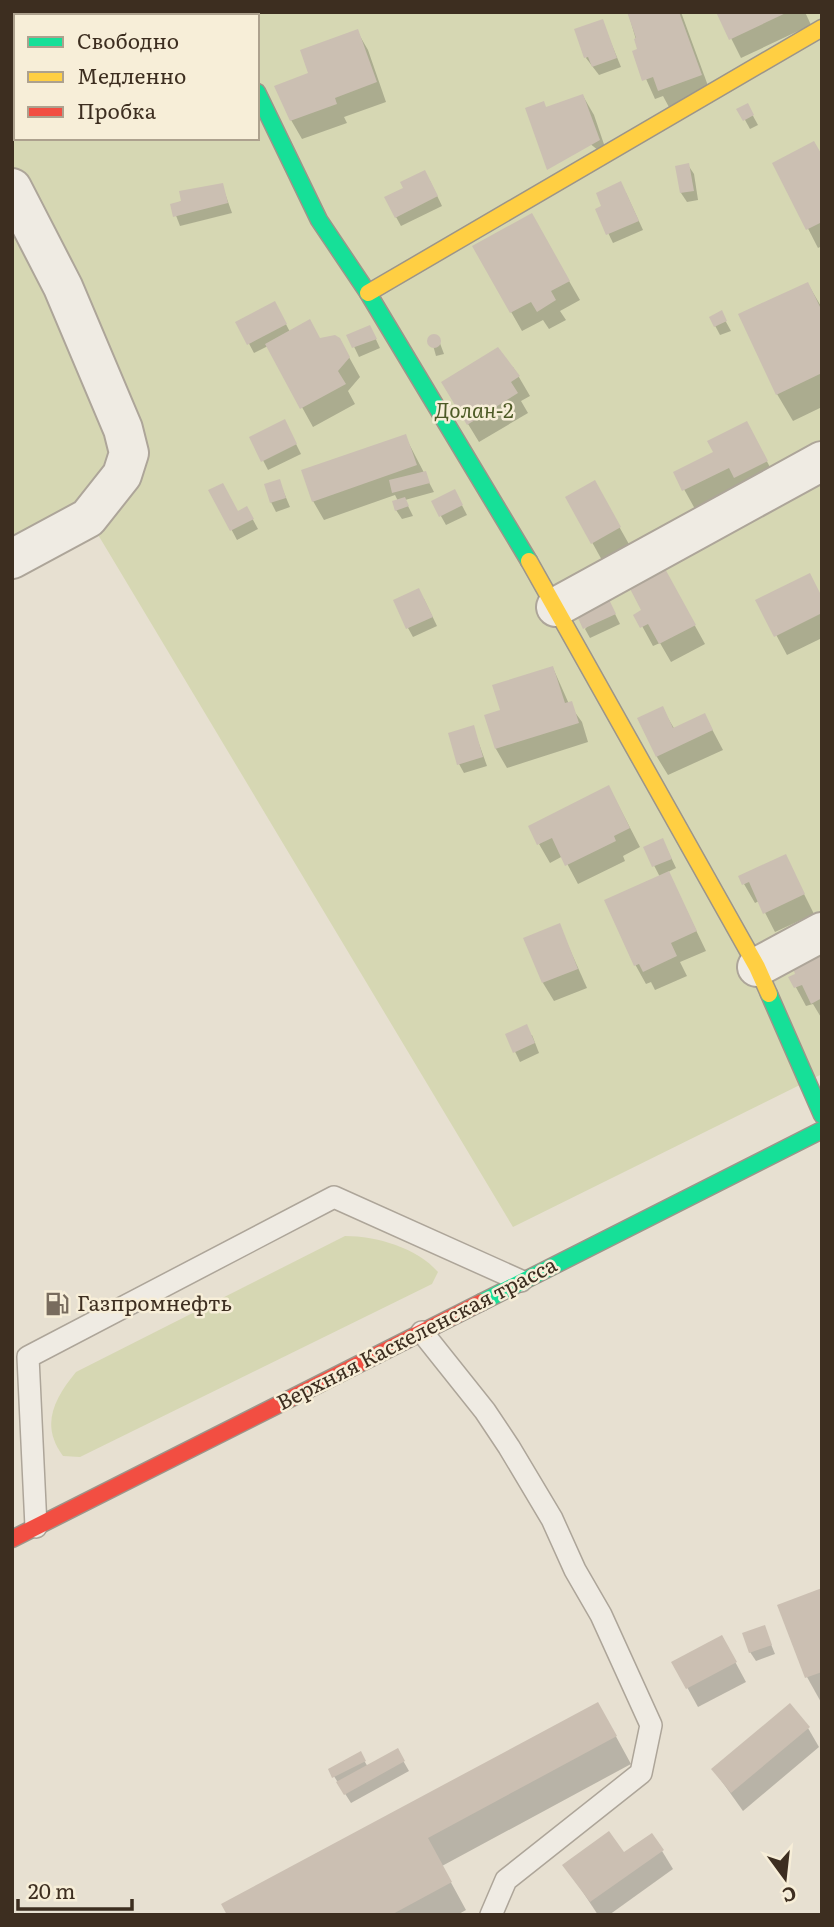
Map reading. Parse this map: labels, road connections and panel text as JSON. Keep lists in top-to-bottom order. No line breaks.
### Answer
{"streets":{"street":["Верхняя Каскеленская трасса"]},"parks":["Долан-2"],"places":{"fuel station":["Газпромнефть"]},"legend":["Свободно","Медленно","Пробка"],"scale_bar":"20 m","north":"bottom"}
